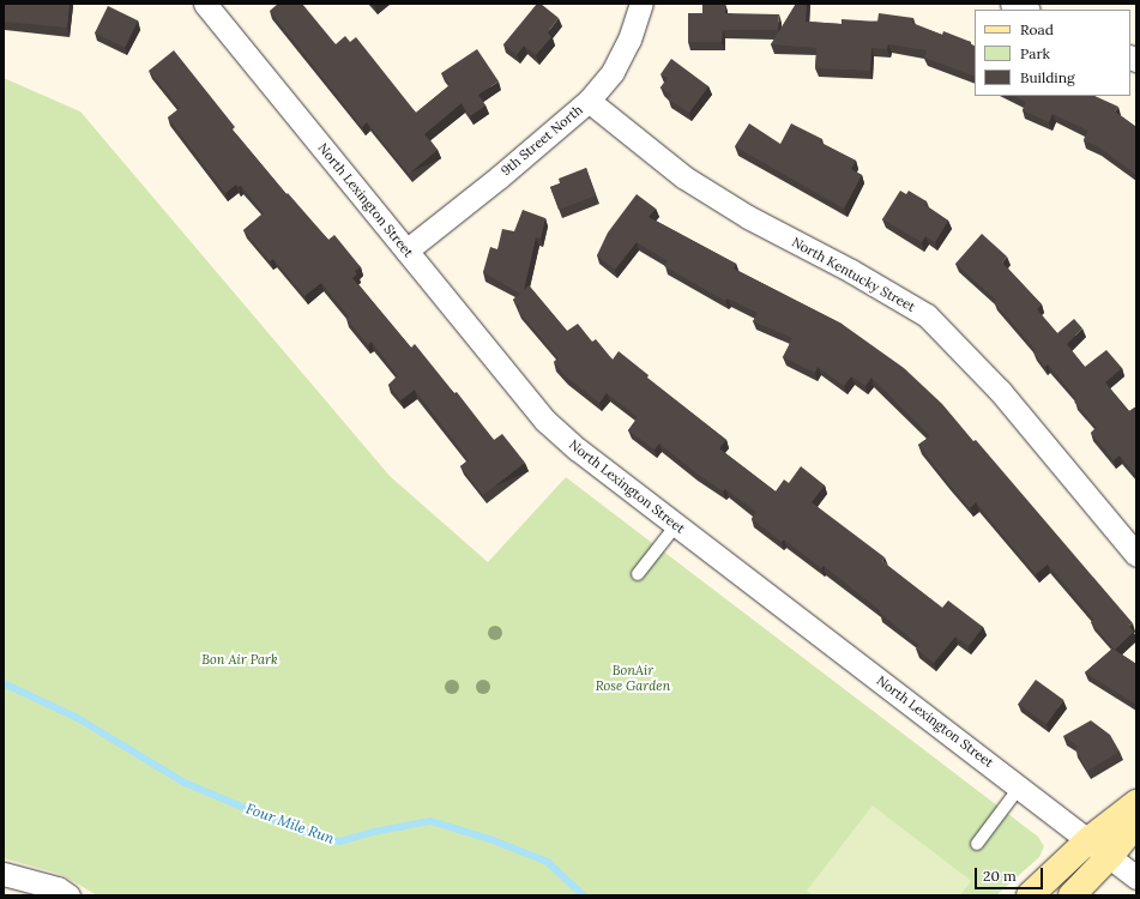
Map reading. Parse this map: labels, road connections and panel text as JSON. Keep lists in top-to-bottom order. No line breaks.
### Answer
{"streets":{"street":["9th Street North","North Lexington Street","North Kentucky Street"]},"crossings":[["9th Street North","North Lexington Street"],["9th Street North","North Kentucky Street"]],"water":["Four Mile Run"],"parks":["Bon Air Park","BonAir Rose Garden"],"legend":["Road","Park","Building"],"scale_bar":"20 m"}
